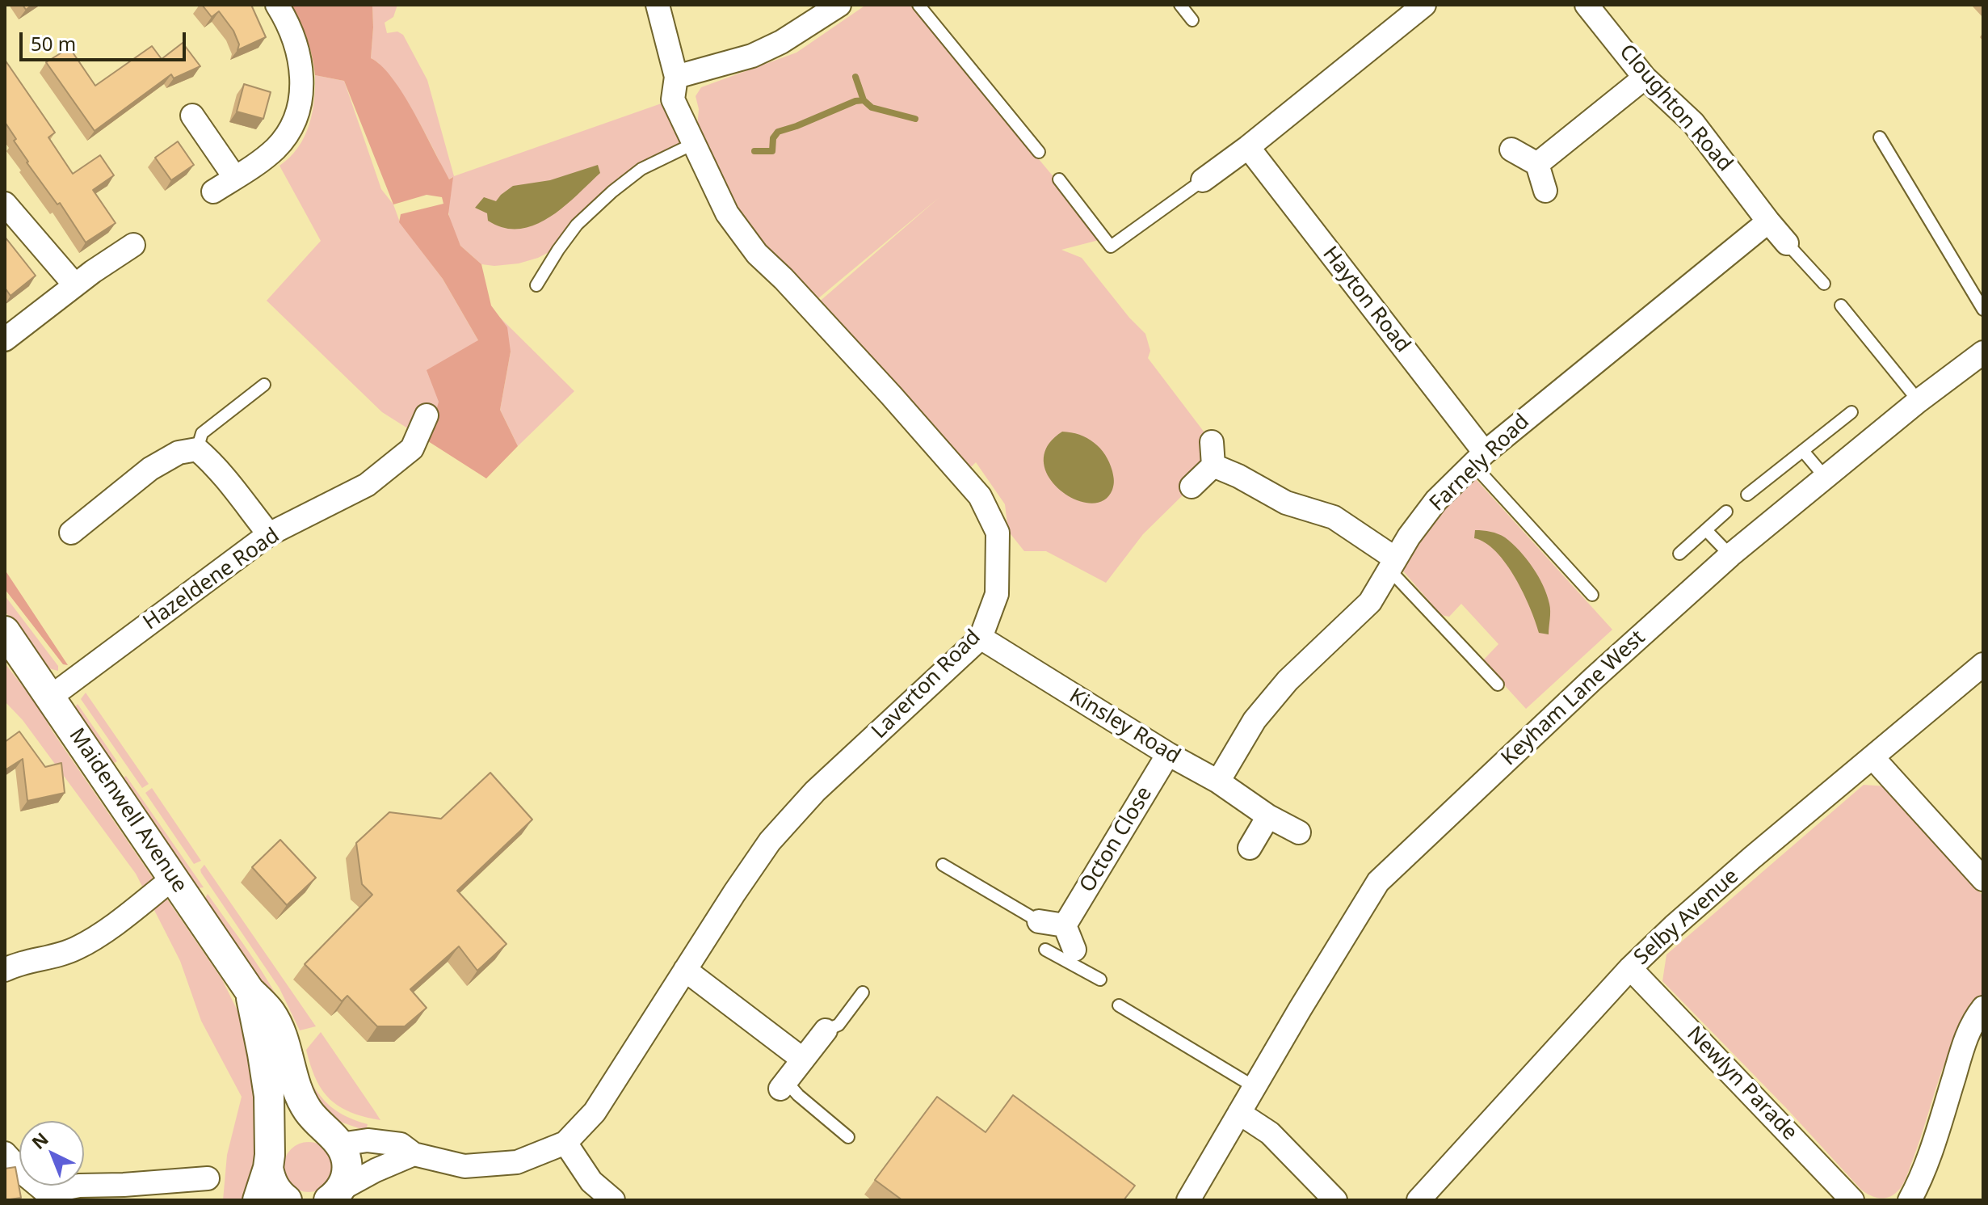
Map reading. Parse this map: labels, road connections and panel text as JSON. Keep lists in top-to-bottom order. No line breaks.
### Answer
{"streets":{"street":["Cloughton Road","Hayton Road","Farnely Road","Hazeldene Road","Laverton Road","Keyham Lane West","Kinsley Road","Maidenwell Avenue","Octon Close","Selby Avenue","Newlyn Parade"]},"crossings":[["Cloughton Road","Farnely Road"],["Hayton Road","Farnely Road"],["Farnely Road","Kinsley Road"],["Hazeldene Road","Maidenwell Avenue"],["Laverton Road","Kinsley Road"],["Laverton Road","Maidenwell Avenue"],["Kinsley Road","Octon Close"],["Selby Avenue","Newlyn Parade"]],"scale_bar":"50 m","north":"top left"}
